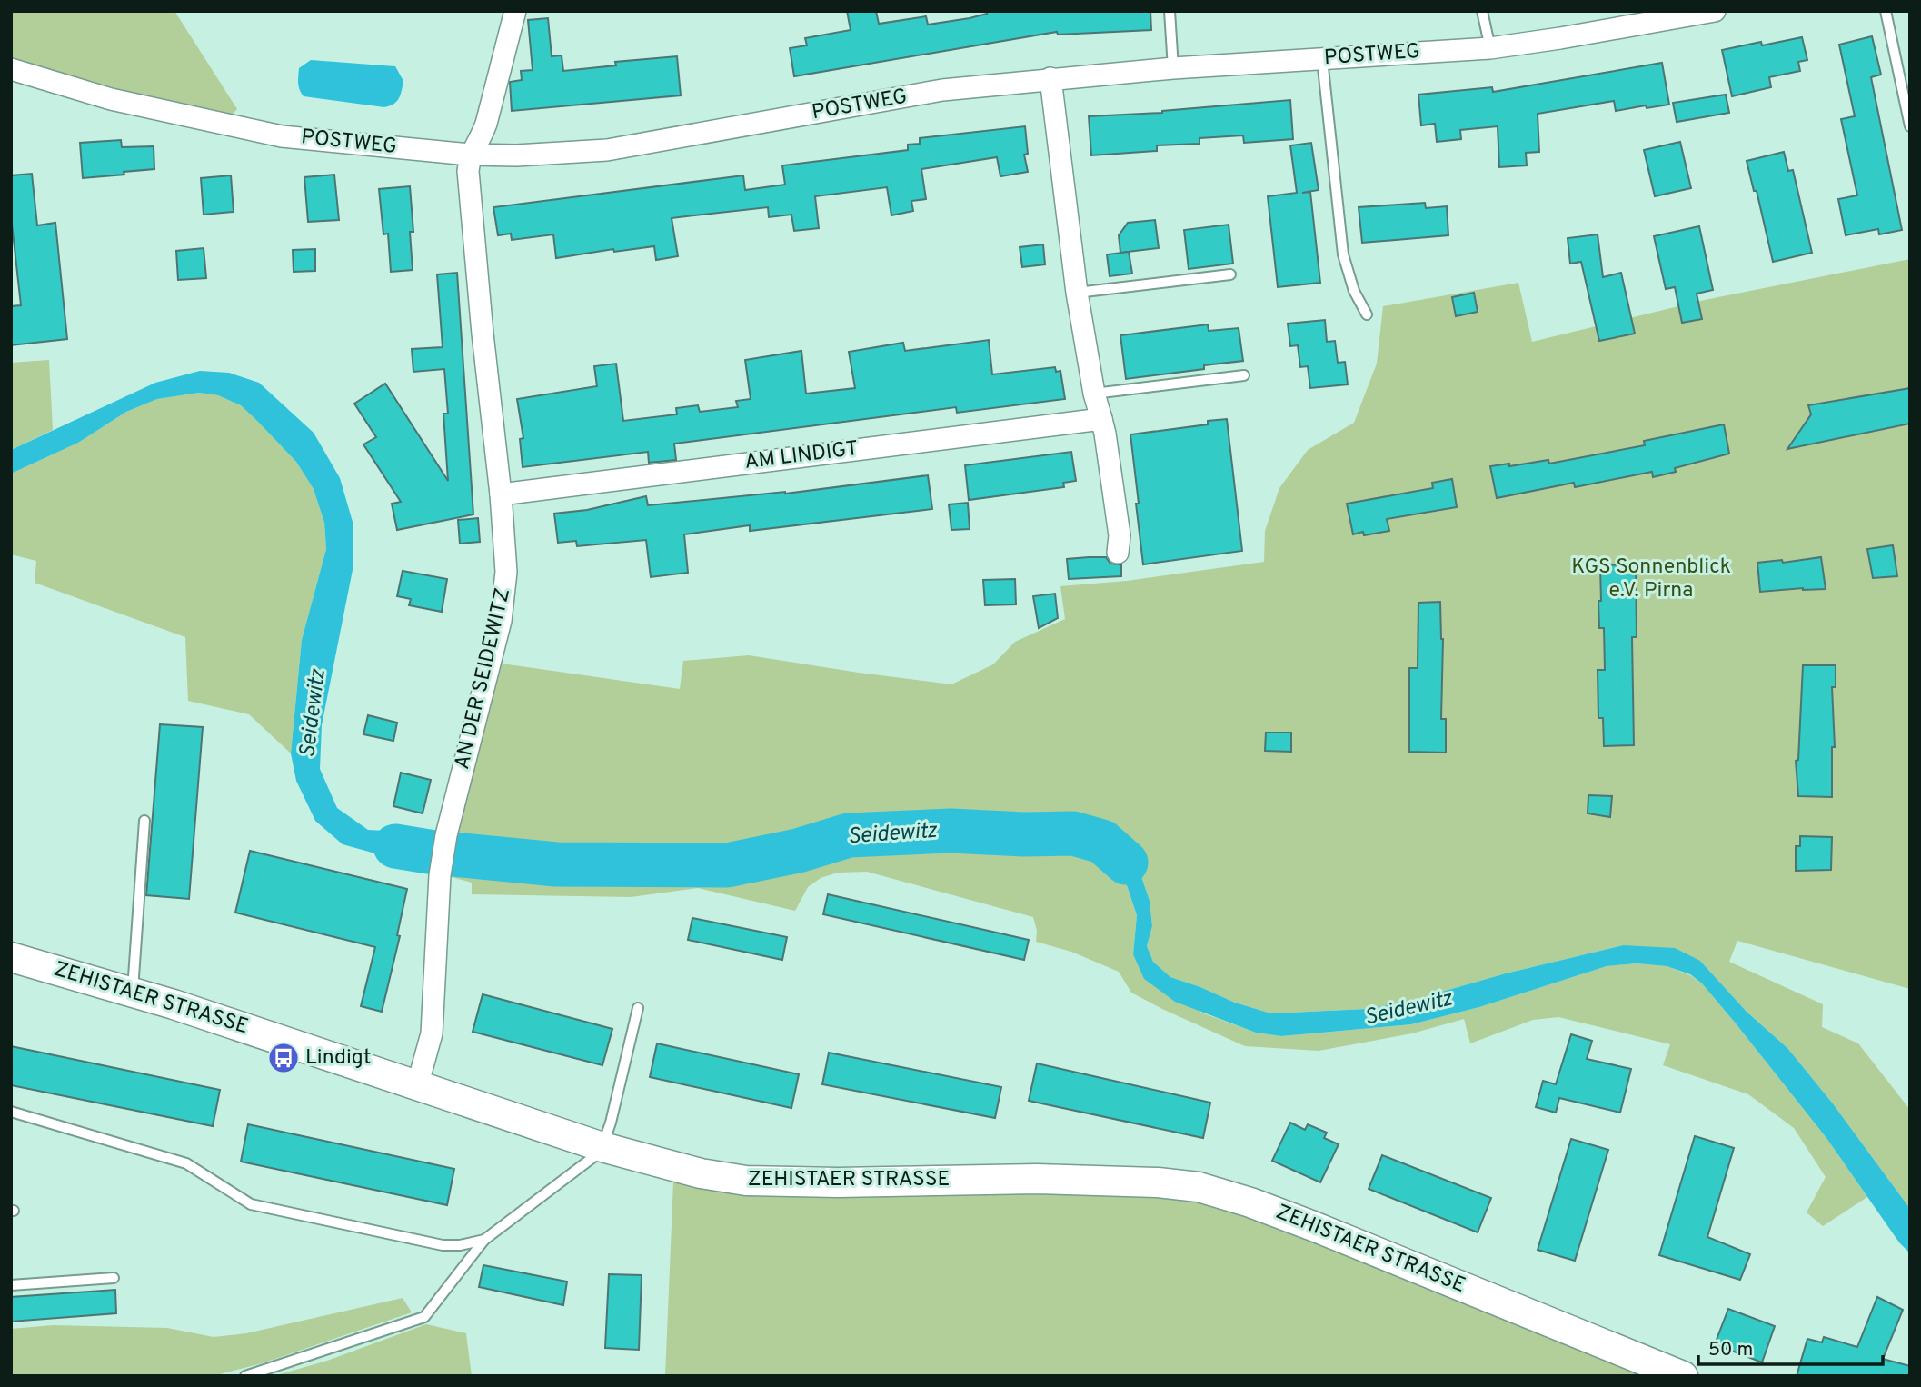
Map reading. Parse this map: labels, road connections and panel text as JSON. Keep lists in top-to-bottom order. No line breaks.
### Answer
{"streets":{"main road":["ZEHISTAER STRASSE"],"street":["POSTWEG","AM LINDIGT","AN DER SEIDEWITZ"]},"crossings":[["POSTWEG","AN DER SEIDEWITZ"],["AM LINDIGT","AN DER SEIDEWITZ"],["AN DER SEIDEWITZ","ZEHISTAER STRASSE"]],"water":["Seidewitz"],"parks":["KGS Sonnenblick e.V. Pirna"],"places":{"bus stop":["Lindigt"]},"scale_bar":"50 m"}
